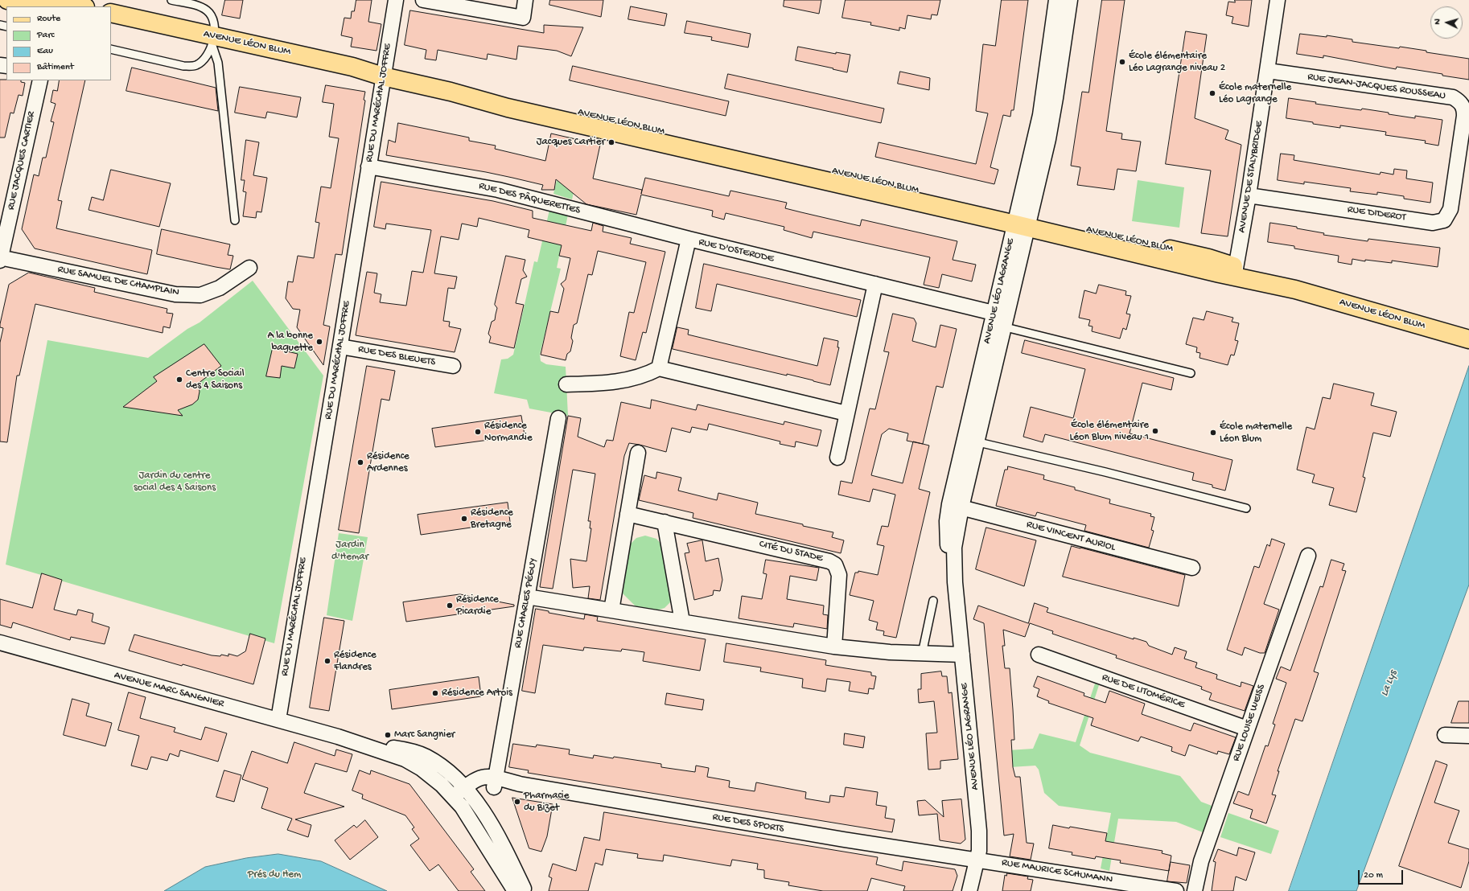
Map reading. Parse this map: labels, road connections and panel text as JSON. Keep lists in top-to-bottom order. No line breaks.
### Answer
{"streets":{"main road":["AVENUE LÉON BLUM"],"street":["RUE JEAN-JACQUES ROUSSEAU","RUE DU MARÉCHAL JOFFRE","RUE JACQUES CARTIER","AVENUE DE STALYBRIDGE","RUE DES PÂQUERETTES","RUE DIDEROT","RUE D'OSTERODE","RUE SAMUEL DE CHAMPLAIN","AVENUE LÉO LAGRANGE","RUE DES BLEUETS","RUE VINCENT AURIOL","CITÉ DU STADE","RUE CHARLES PÉGUY","AVENUE MARC SANGNIER","RUE DE LITOMÉRICE","RUE LOUISE WEISS","RUE DES SPORTS","RUE MAURICE SCHUMANN"]},"crossings":[["AVENUE LÉON BLUM","RUE DU MARÉCHAL JOFFRE"],["AVENUE LÉON BLUM","AVENUE DE STALYBRIDGE"],["AVENUE LÉON BLUM","AVENUE LÉO LAGRANGE"],["RUE JEAN-JACQUES ROUSSEAU","AVENUE DE STALYBRIDGE"],["RUE JEAN-JACQUES ROUSSEAU","RUE DIDEROT"],["RUE DU MARÉCHAL JOFFRE","RUE DES PÂQUERETTES"],["RUE DU MARÉCHAL JOFFRE","RUE DES BLEUETS"],["RUE DU MARÉCHAL JOFFRE","AVENUE MARC SANGNIER"],["RUE JACQUES CARTIER","RUE SAMUEL DE CHAMPLAIN"],["AVENUE DE STALYBRIDGE","RUE DIDEROT"],["RUE DES PÂQUERETTES","RUE D'OSTERODE"],["RUE D'OSTERODE","AVENUE LÉO LAGRANGE"],["AVENUE LÉO LAGRANGE","RUE VINCENT AURIOL"],["AVENUE LÉO LAGRANGE","RUE DES SPORTS"],["AVENUE LÉO LAGRANGE","RUE MAURICE SCHUMANN"],["RUE CHARLES PÉGUY","RUE DES SPORTS"],["AVENUE MARC SANGNIER","RUE DES SPORTS"],["RUE DE LITOMÉRICE","RUE LOUISE WEISS"],["RUE DES SPORTS","RUE MAURICE SCHUMANN"]],"water":["La Lys"],"parks":["Jardin du centre social des 4 Saisons","Jardin d'Hemar","Prés du Hem"],"places":["École élémentaire Léo Lagrange niveau 2","École maternelle Léo Lagrange","Jacques Cartier","A la bonne baguette","Centre Sociail des 4 Saisons","École élémentaire Léon Blum niveau 1","Résidence Normandie","École maternelle Léon Blum","Résidence Ardennes","Résidence Bretagne","Résidence Picardie","Résidence Flandres","Résidence Artois","Marc Sangnier","Pharmacie du Bizet"],"legend":["Route","Parc","Eau","Bâtiment"],"scale_bar":"20 m","north":"left"}
